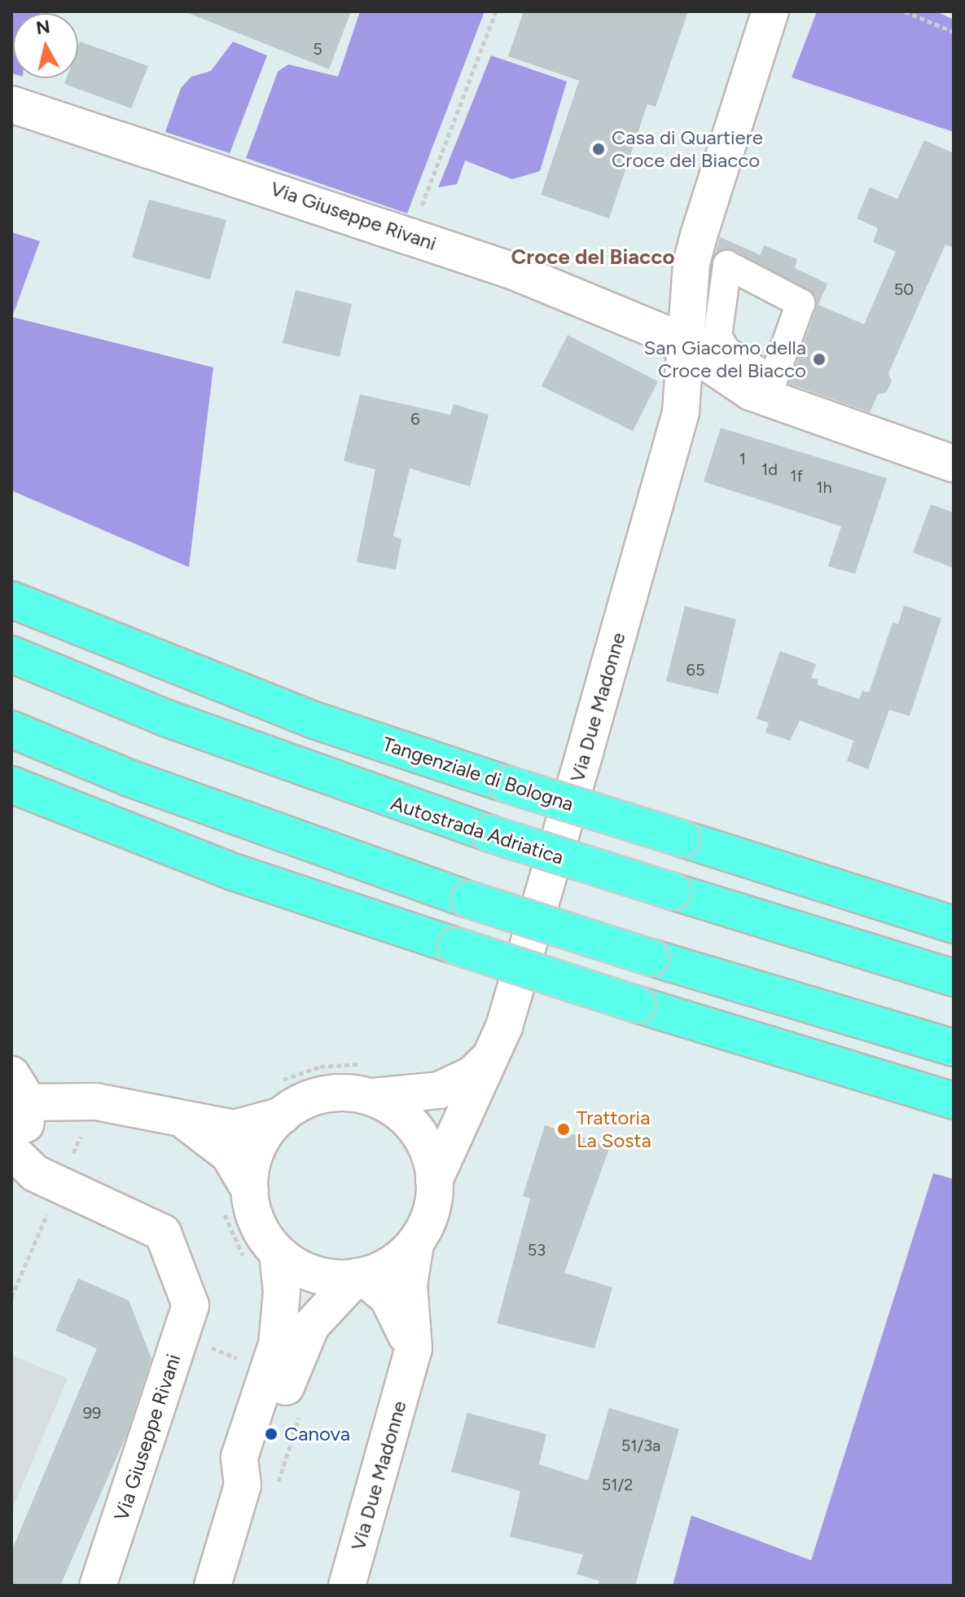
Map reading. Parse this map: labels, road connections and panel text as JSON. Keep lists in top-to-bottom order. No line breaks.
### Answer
{"streets":{"highway":["Tangenziale di Bologna","Autostrada Adriatica"],"main road":["Via Giuseppe Rivani","Via Due Madonne"]},"crossings":[["Via Giuseppe Rivani","Via Due Madonne"]],"districts":["Croce del Biacco"],"places":["Casa di Quartiere Croce del Biacco","San Giacomo della Croce del Biacco","Trattoria La Sosta","Canova"],"house_numbers":["5","50","6","1","1d","1f","1h","65","53","99","51/3a","51/2"],"north":"top"}
